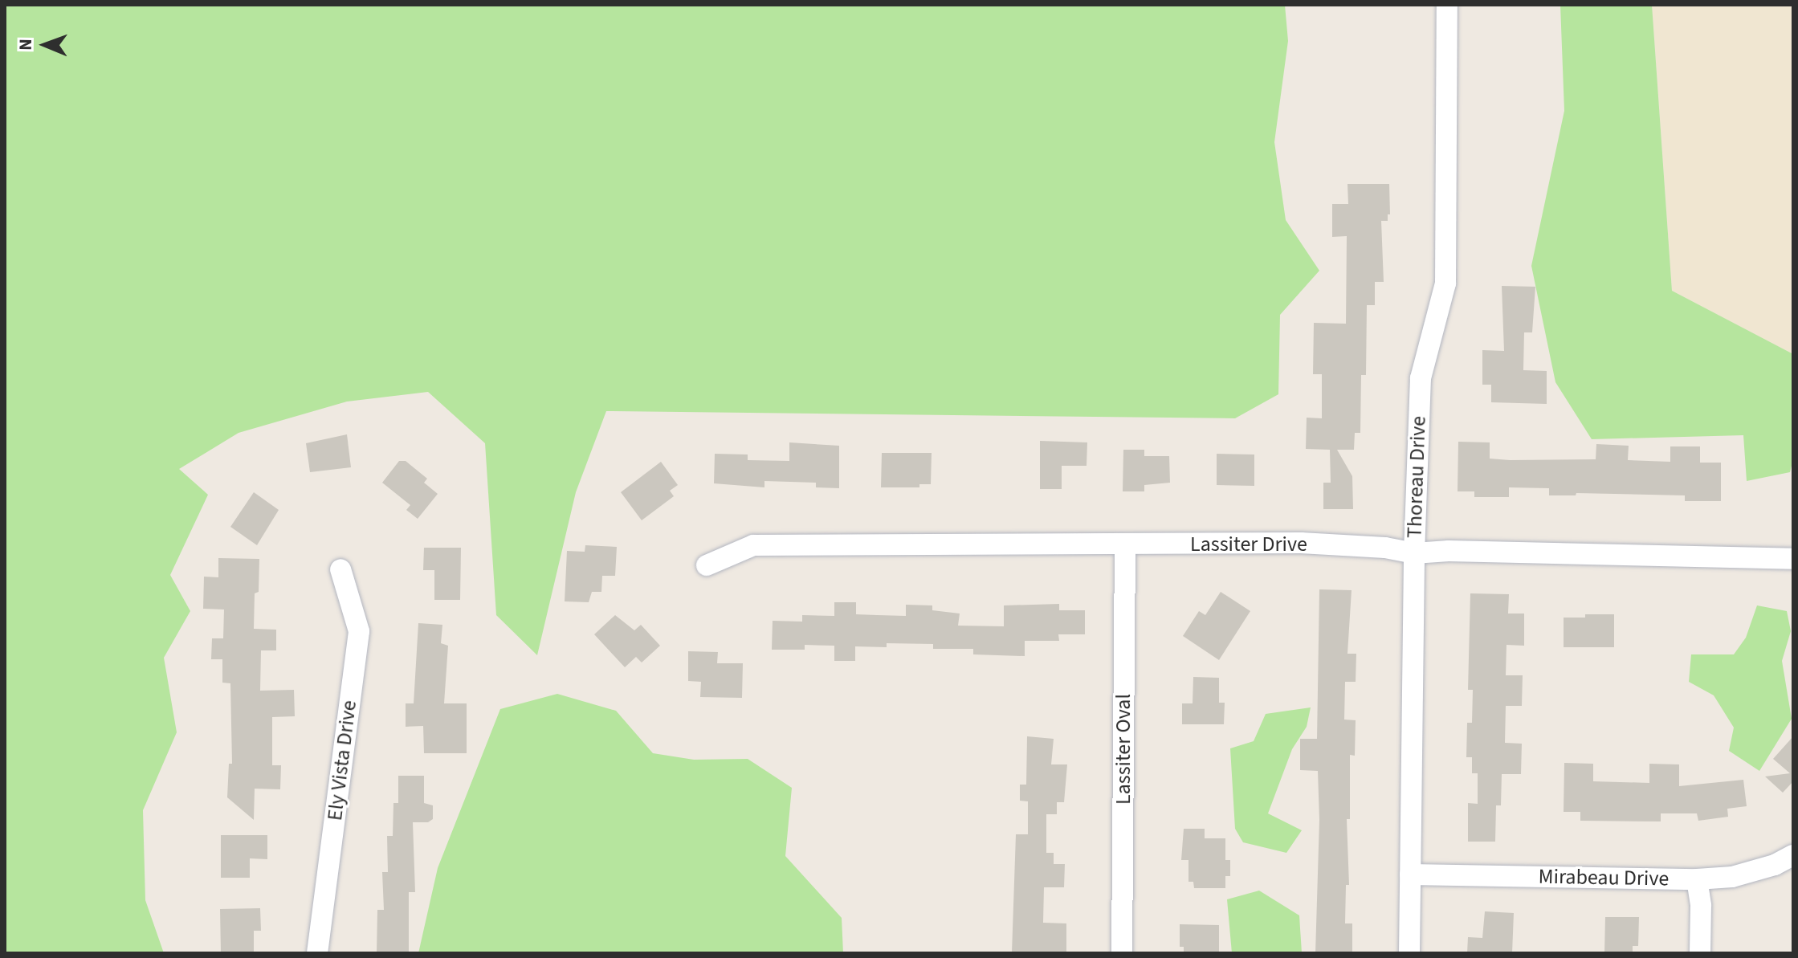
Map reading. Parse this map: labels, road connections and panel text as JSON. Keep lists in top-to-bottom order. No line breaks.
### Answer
{"streets":{"street":["Thoreau Drive","Lassiter Drive","Lassiter Oval","Ely Vista Drive","Mirabeau Drive"]},"crossings":[["Thoreau Drive","Lassiter Drive"],["Thoreau Drive","Mirabeau Drive"],["Lassiter Drive","Lassiter Oval"]],"north":"left"}
